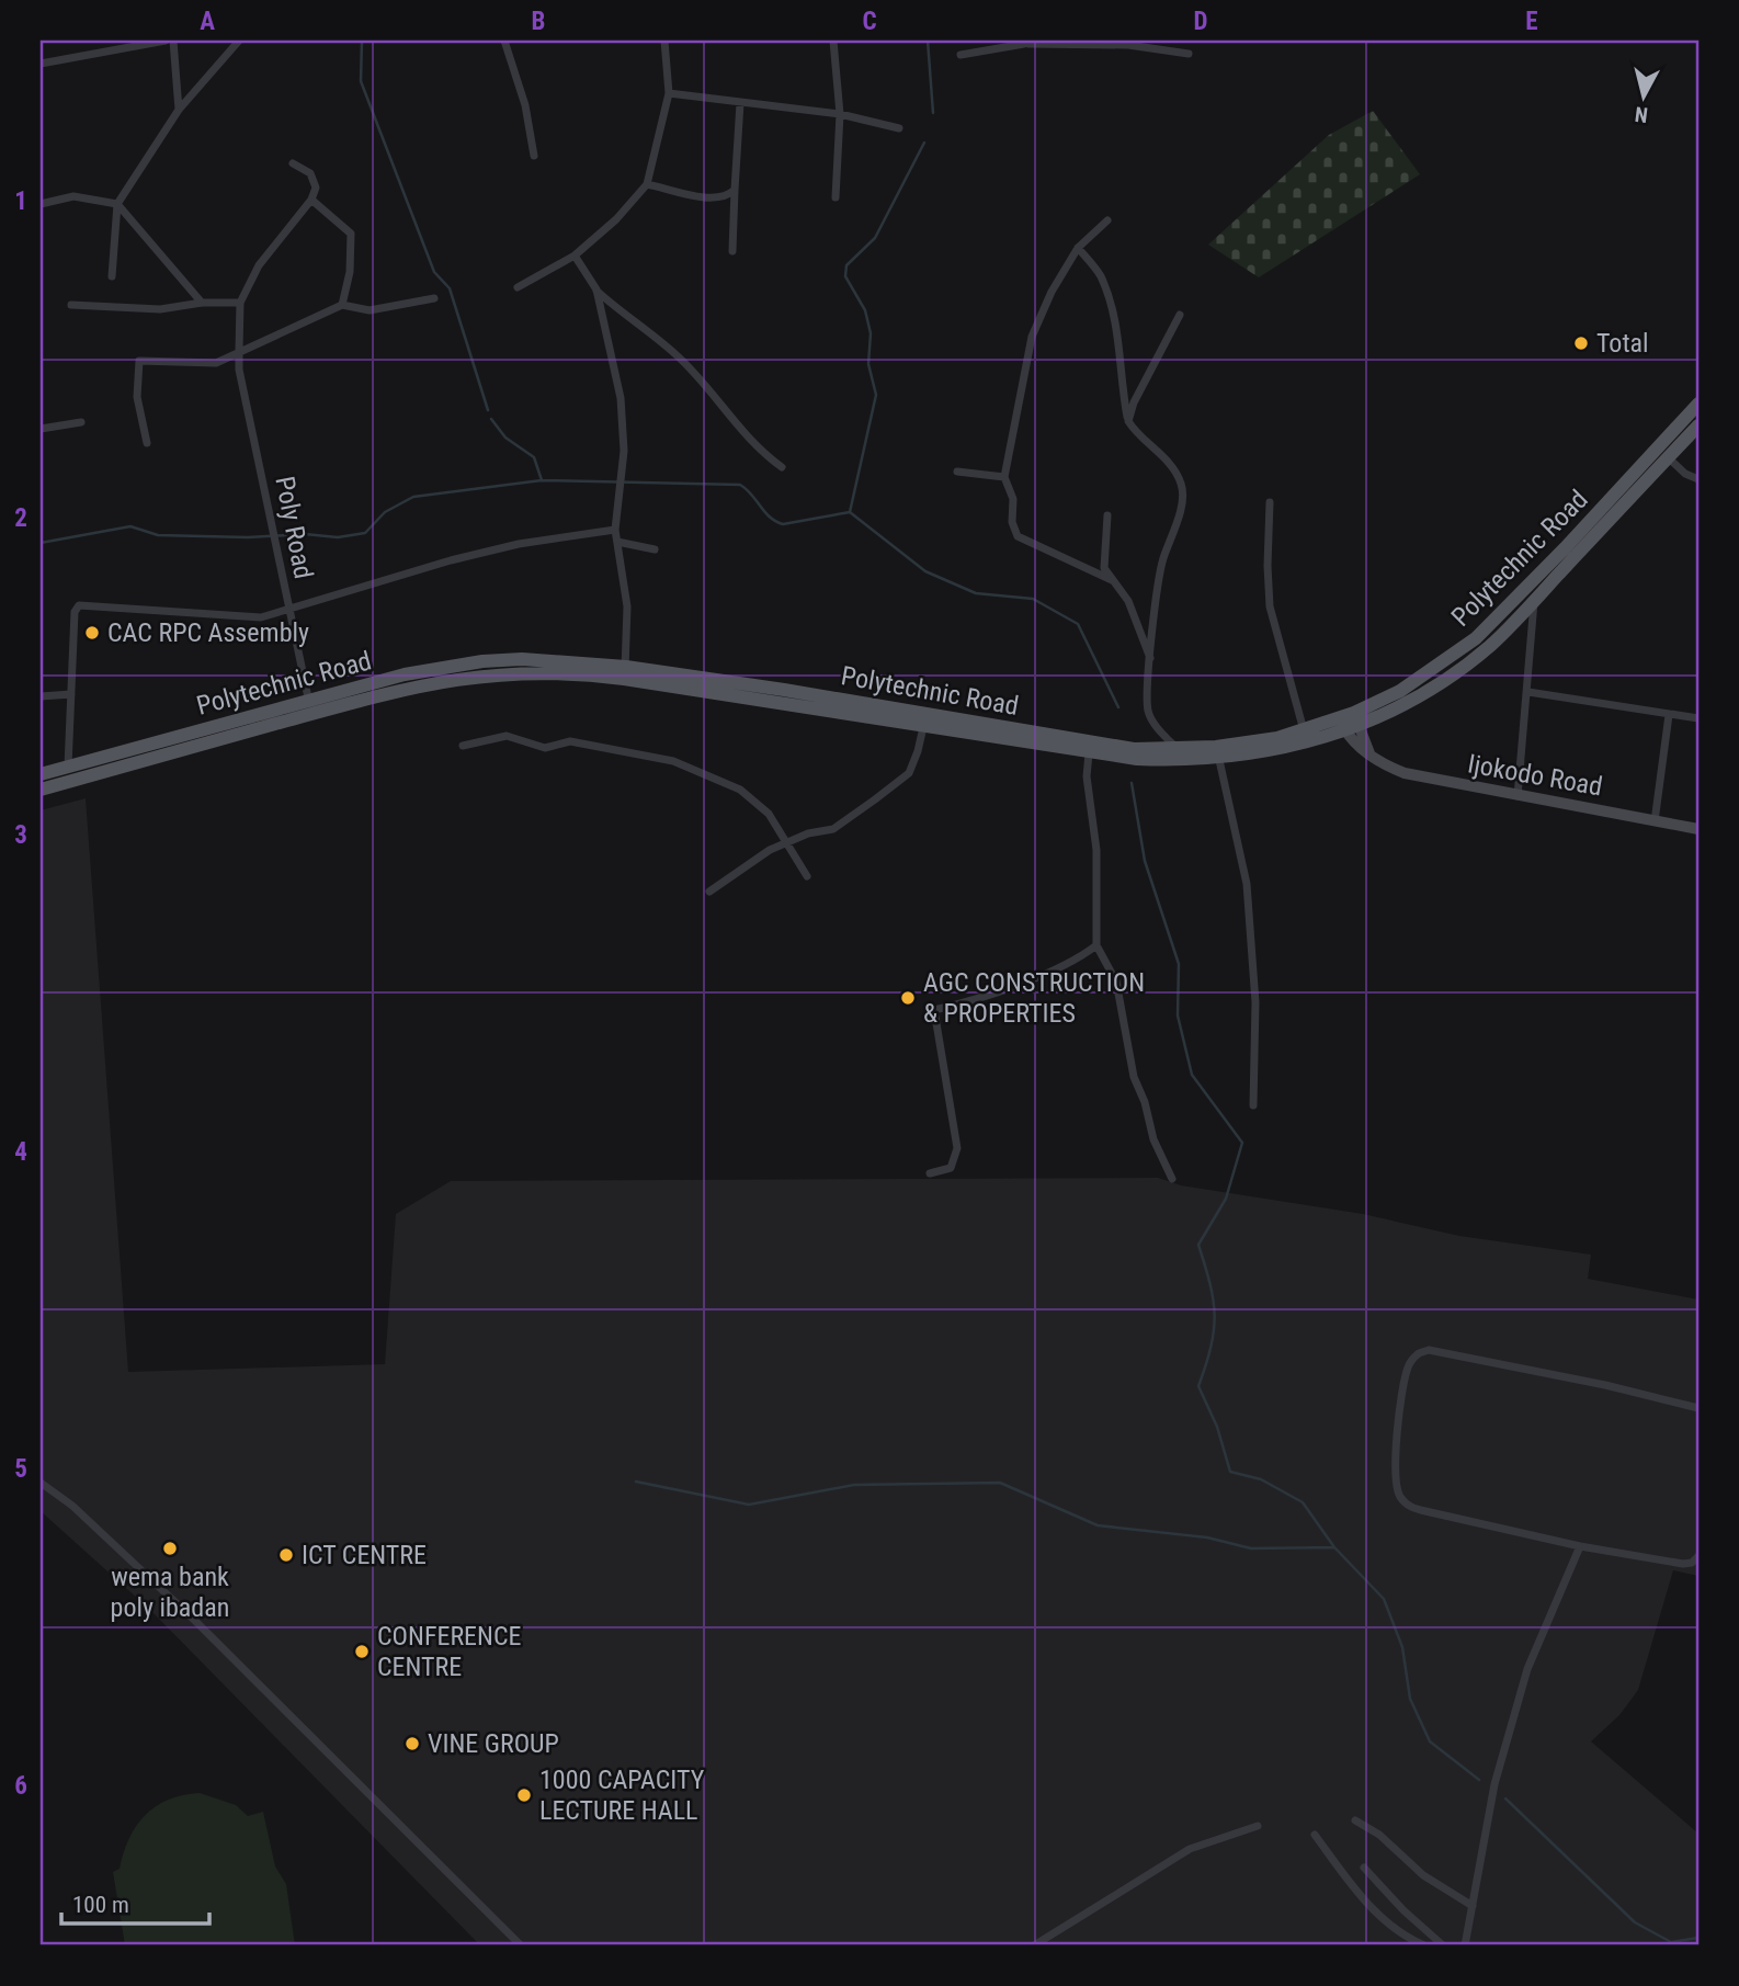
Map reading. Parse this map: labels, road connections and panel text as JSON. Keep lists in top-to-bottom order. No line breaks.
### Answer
{"streets":{"main road":["Polytechnic Road","Ijokodo Road"],"street":["Poly Road"]},"crossings":[["Poly Road","Polytechnic Road"],["Polytechnic Road","Ijokodo Road"]],"places":["Total","CAC RPC Assembly","AGC CONSTRUCTION & PROPERTIES","wema bank poly ibadan","ICT CENTRE","CONFERENCE CENTRE","VINE GROUP","1000 CAPACITY LECTURE HALL"],"scale_bar":"100 m","north":"bottom","grid":{"columns":["A","B","C","D","E"],"rows":["1","2","3","4","5","6"]}}
